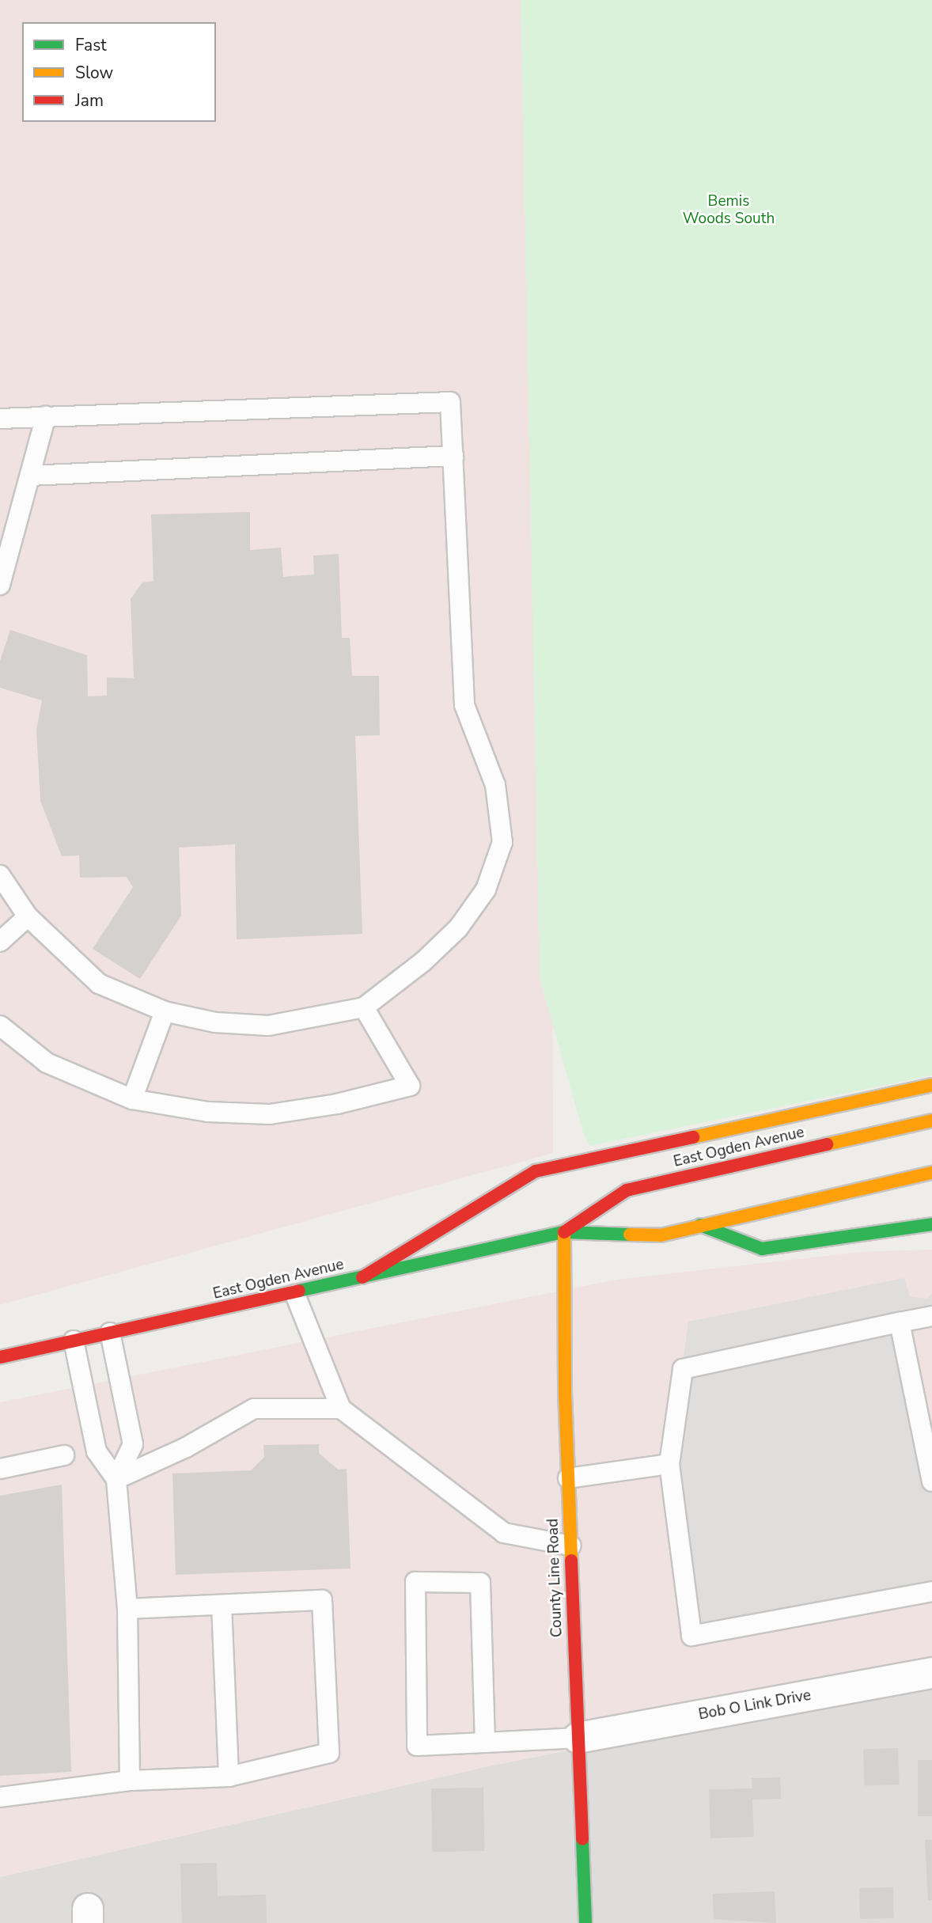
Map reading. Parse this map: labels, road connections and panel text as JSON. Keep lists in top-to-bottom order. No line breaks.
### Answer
{"streets":{"main road":["East Ogden Avenue","County Line Road"],"street":["Bob O Link Drive"]},"crossings":[["East Ogden Avenue","County Line Road"],["County Line Road","Bob O Link Drive"]],"parks":["Bemis Woods South"],"legend":["Fast","Slow","Jam"]}
